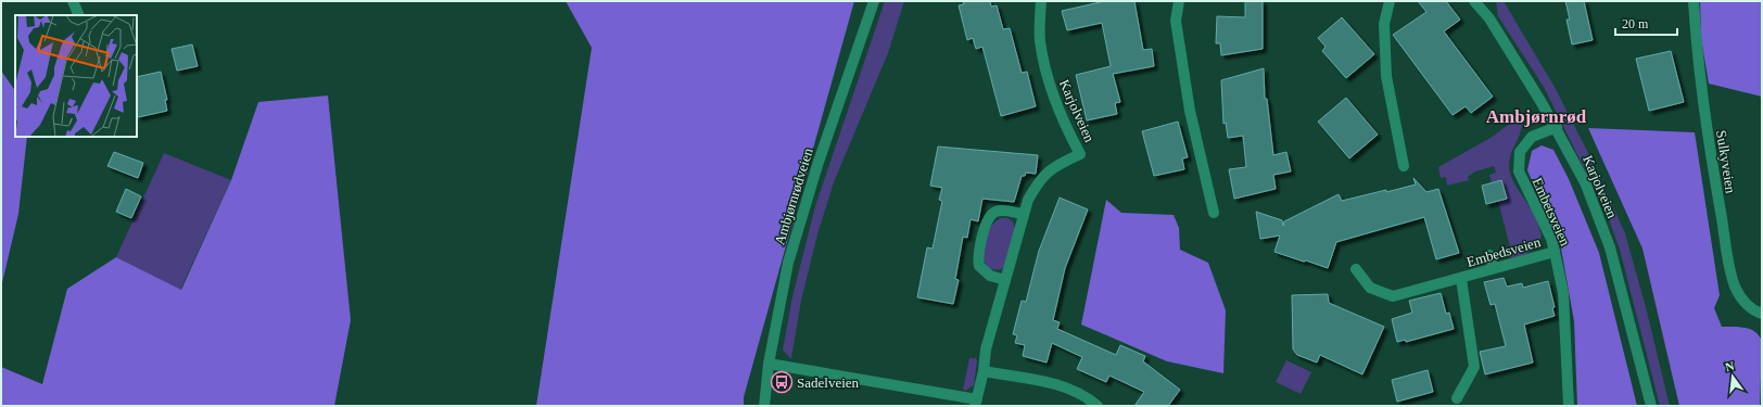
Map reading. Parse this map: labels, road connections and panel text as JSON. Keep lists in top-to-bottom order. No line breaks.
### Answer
{"streets":{"street":["Karjolveien","Sulkyveien","Ambjørnrødveien","Embetsveien","Embedsveien"]},"crossings":[["Karjolveien","Embetsveien"],["Embetsveien","Embedsveien"]],"districts":["Ambjørnrød"],"places":{"bus stop":["Sadelveien"]},"scale_bar":"20 m","north":"top"}
